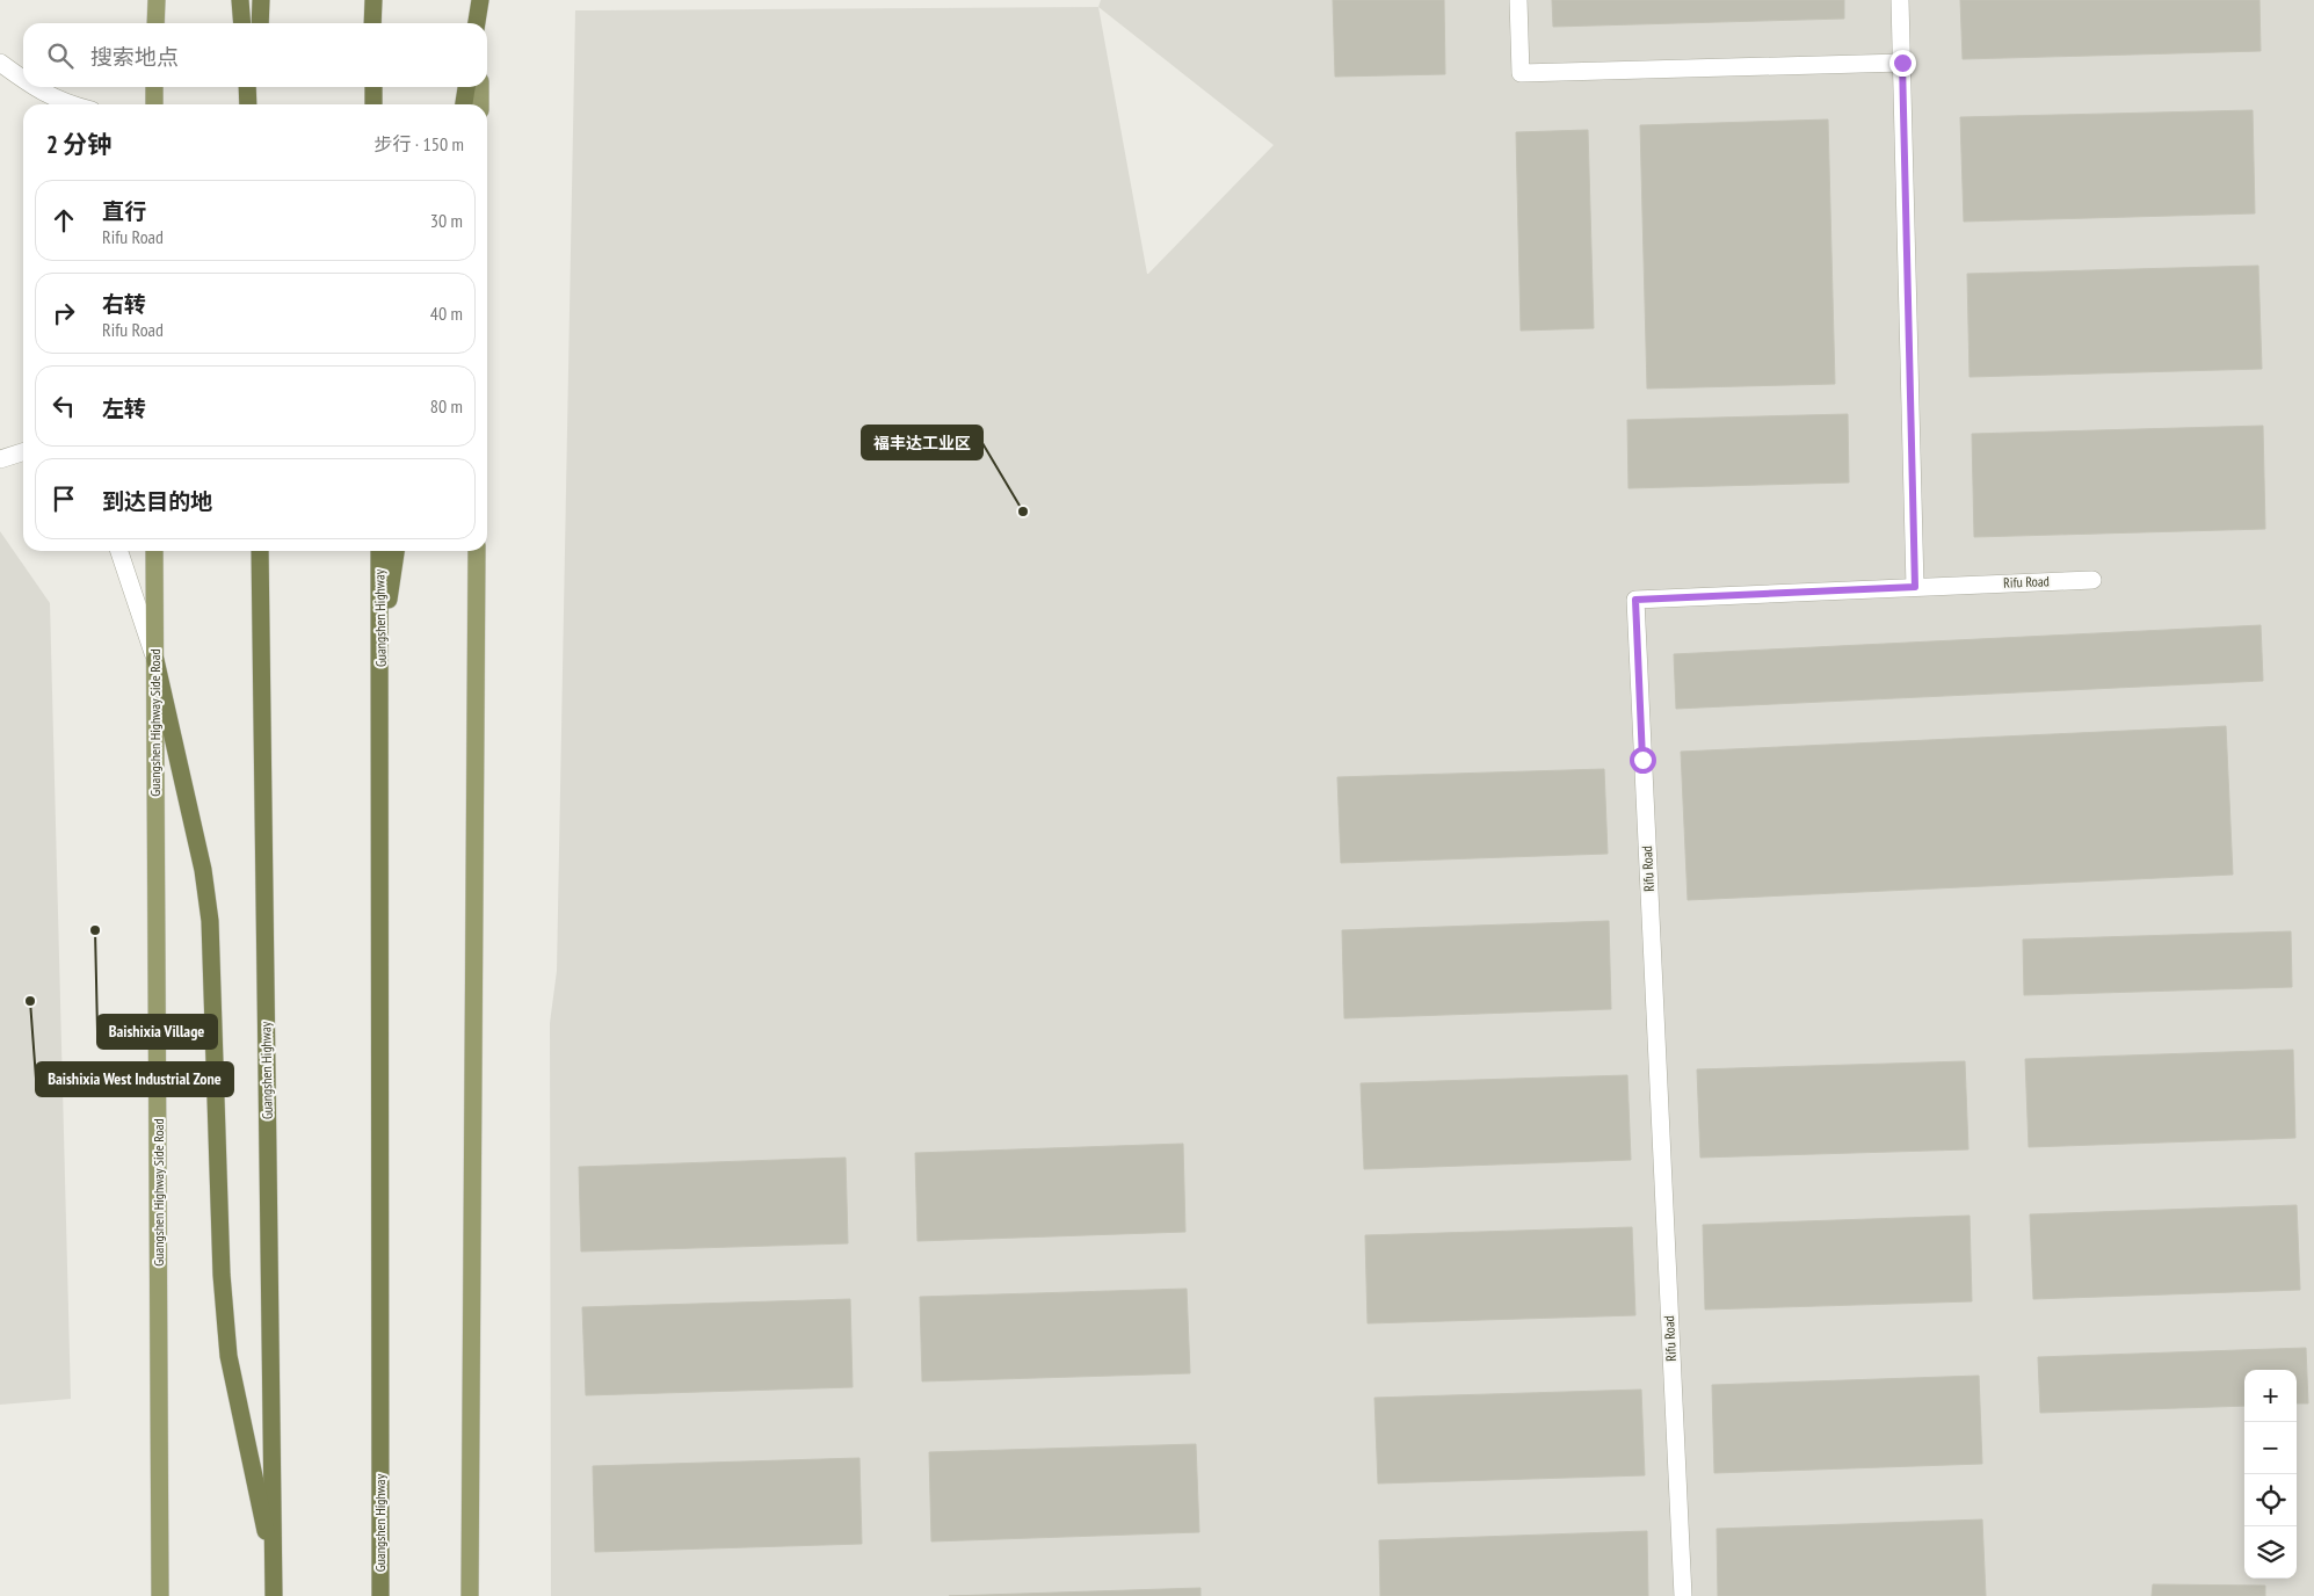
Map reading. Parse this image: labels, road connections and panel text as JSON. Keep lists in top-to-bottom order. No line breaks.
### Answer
{"streets":{"highway":["Guangshen Highway"],"main road":["Guangshen Highway Side Road"],"street":["Rifu Road"]},"places":["福丰达工业区","Baishixia Village","Baishixia West Industrial Zone"],"page":{"search":"搜索地点","heading":["2 分钟","步行 · 150 m"],"list":[["直行","Rifu Road","30 m"],["右转","Rifu Road","40 m"],["左转","80 m"],"到达目的地"],"map_buttons":["+","−"]}}
